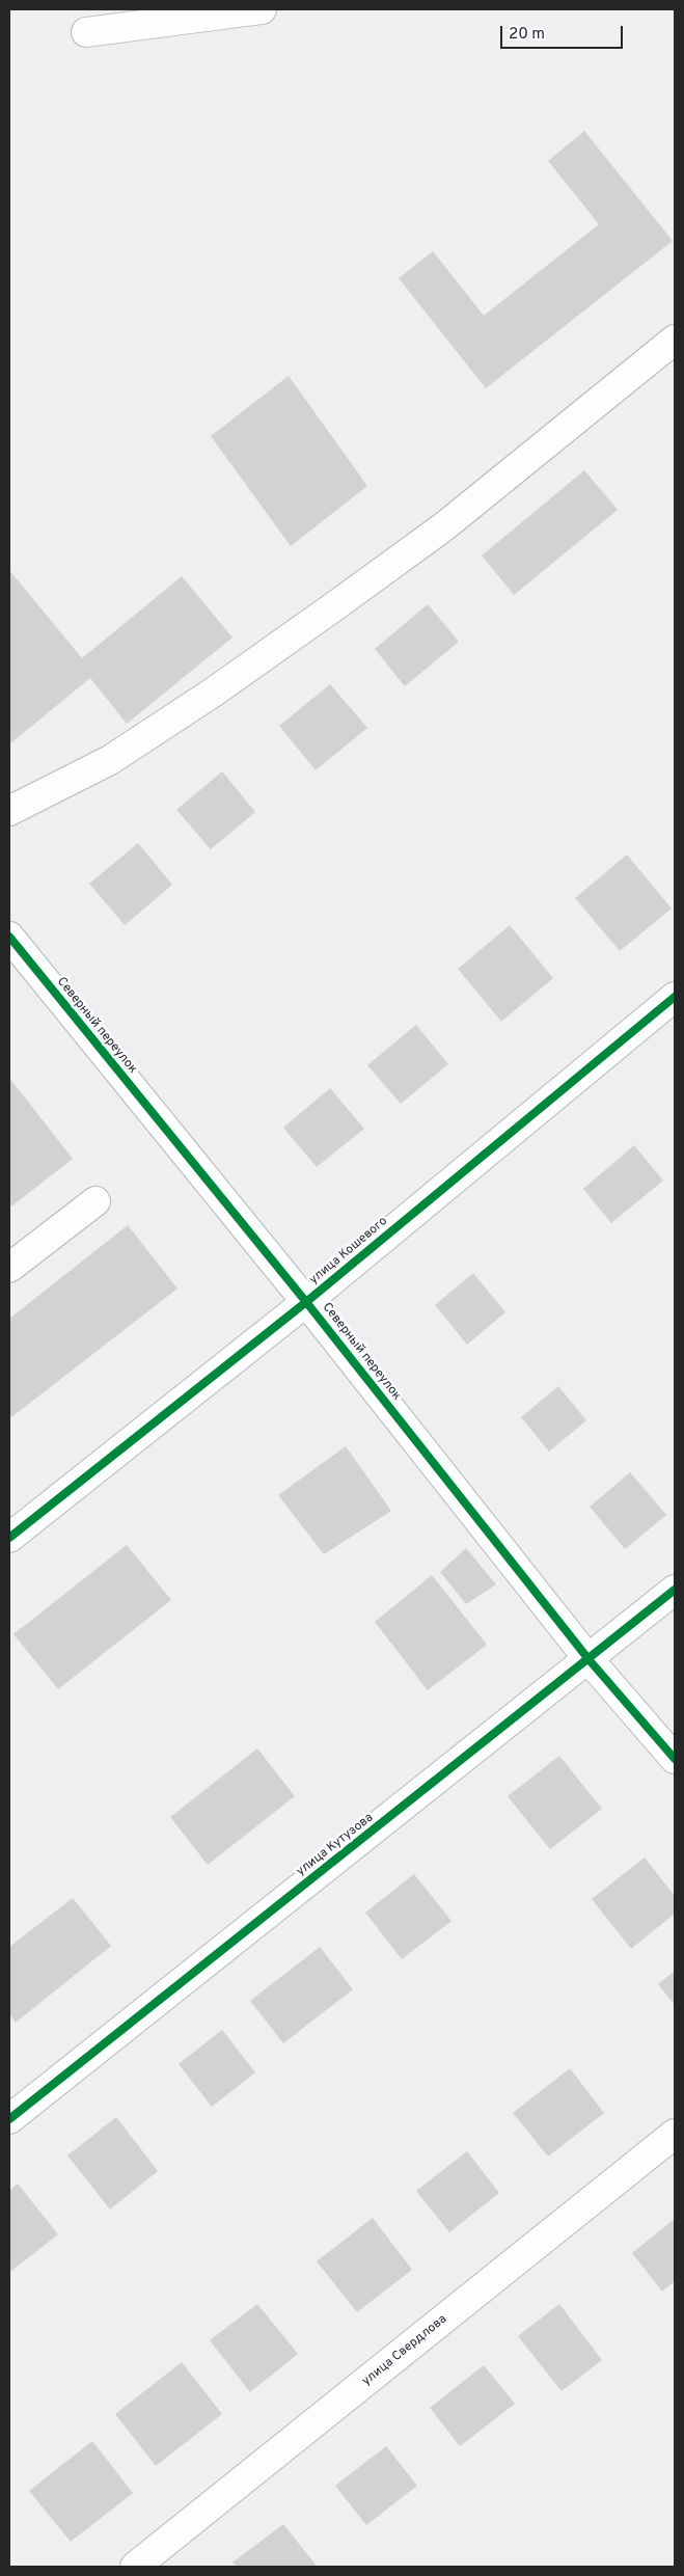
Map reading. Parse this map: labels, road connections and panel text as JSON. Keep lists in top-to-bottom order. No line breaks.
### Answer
{"streets":{"street":["Северный переулок","улица Кошевого","улица Кутузова","улица Свердлова"]},"crossings":[["Северный переулок","улица Кошевого"],["Северный переулок","улица Кутузова"]],"scale_bar":"20 m"}
